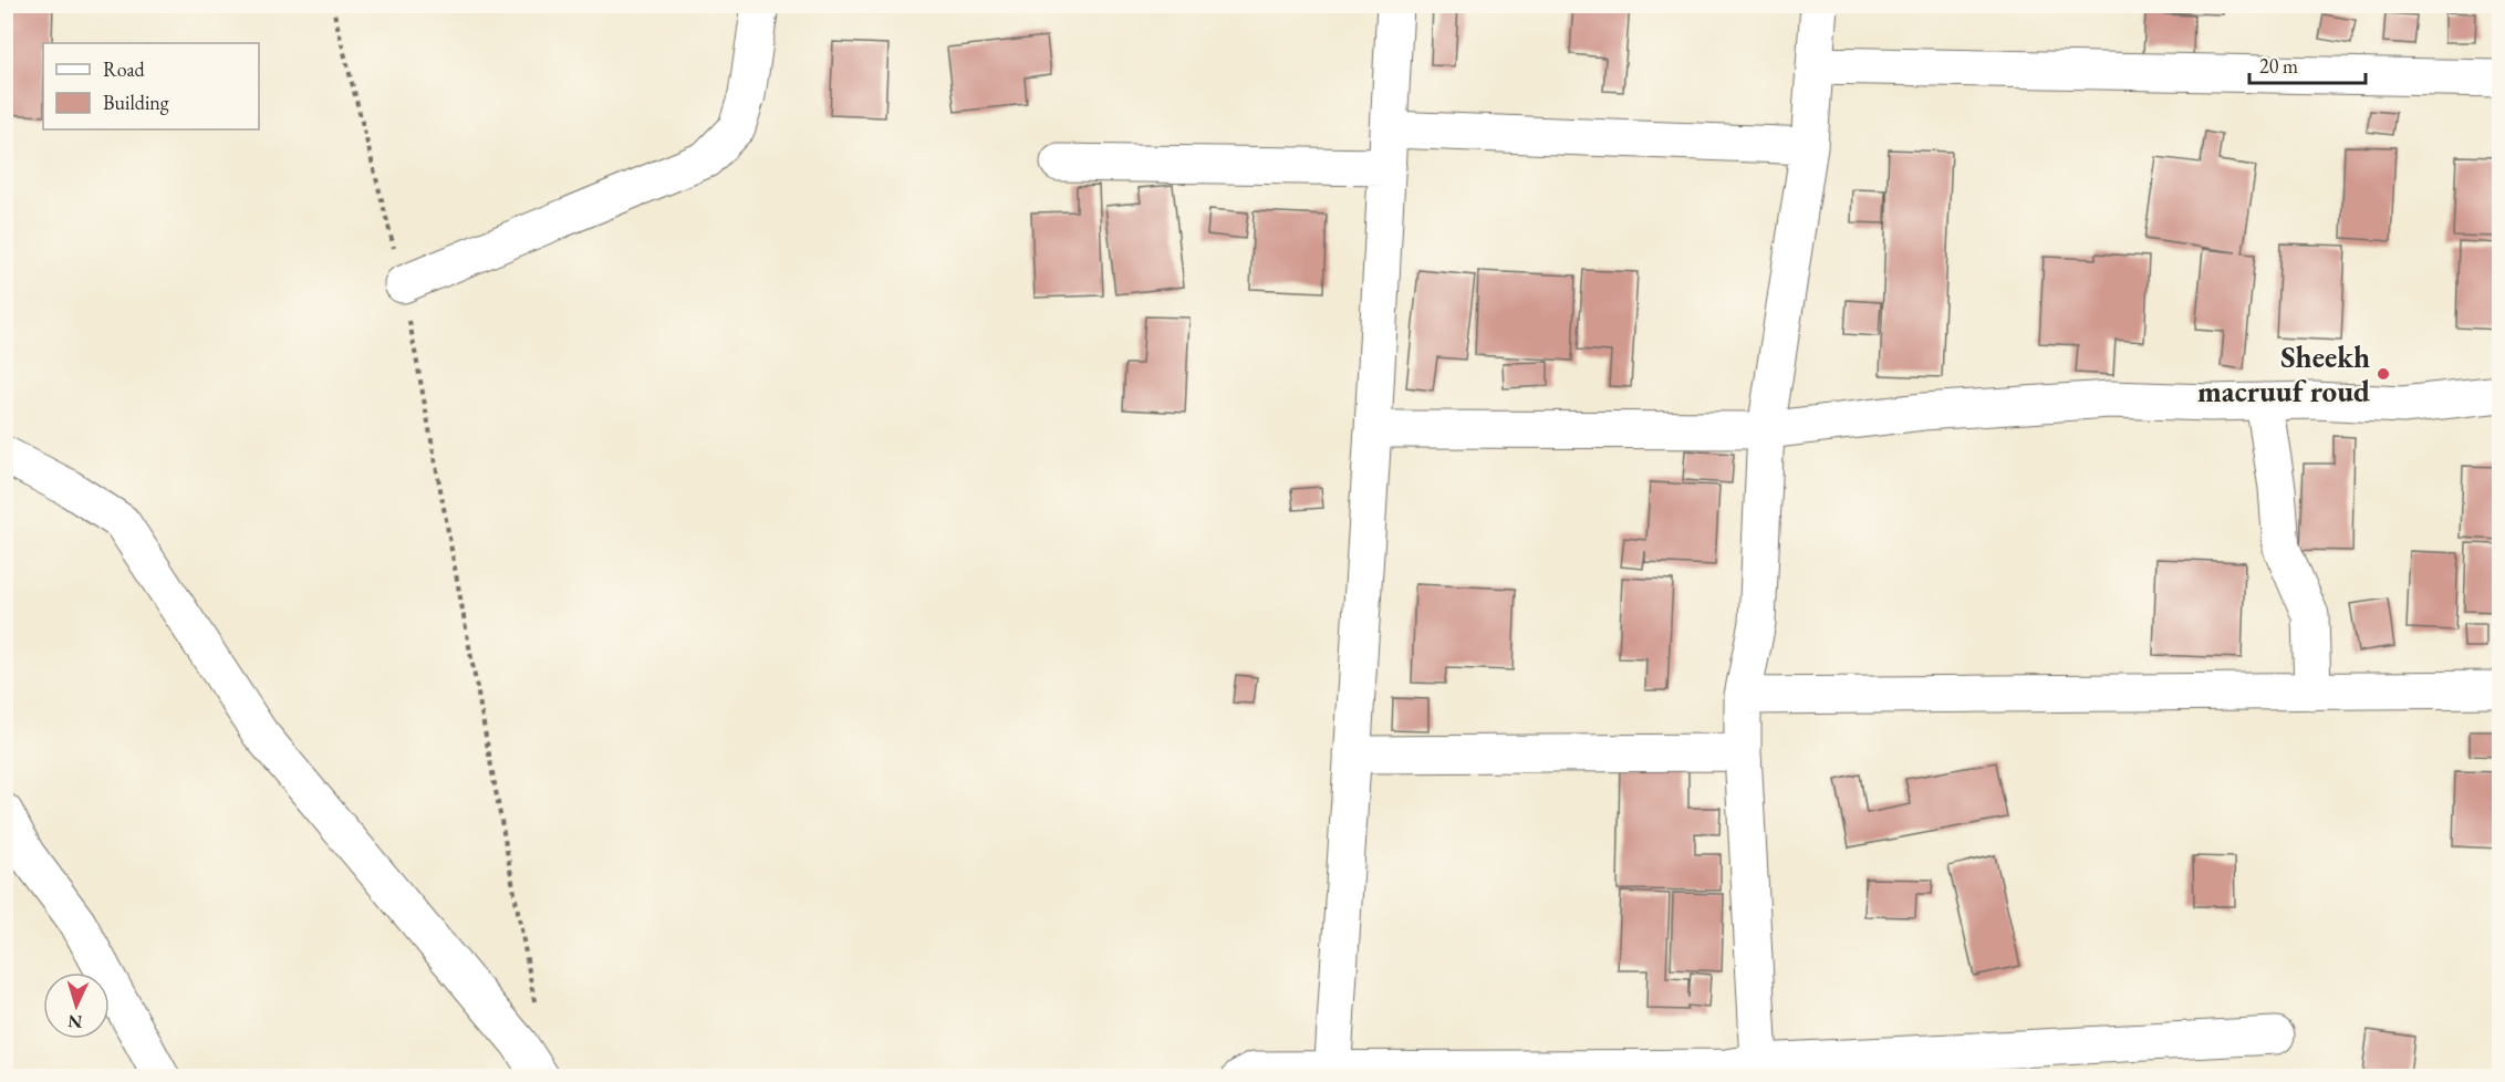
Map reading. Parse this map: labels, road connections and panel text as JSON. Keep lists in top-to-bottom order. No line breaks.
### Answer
{"places":["Sheekh macruuf roud"],"legend":["Road","Building"],"scale_bar":"20 m","north":"bottom"}
